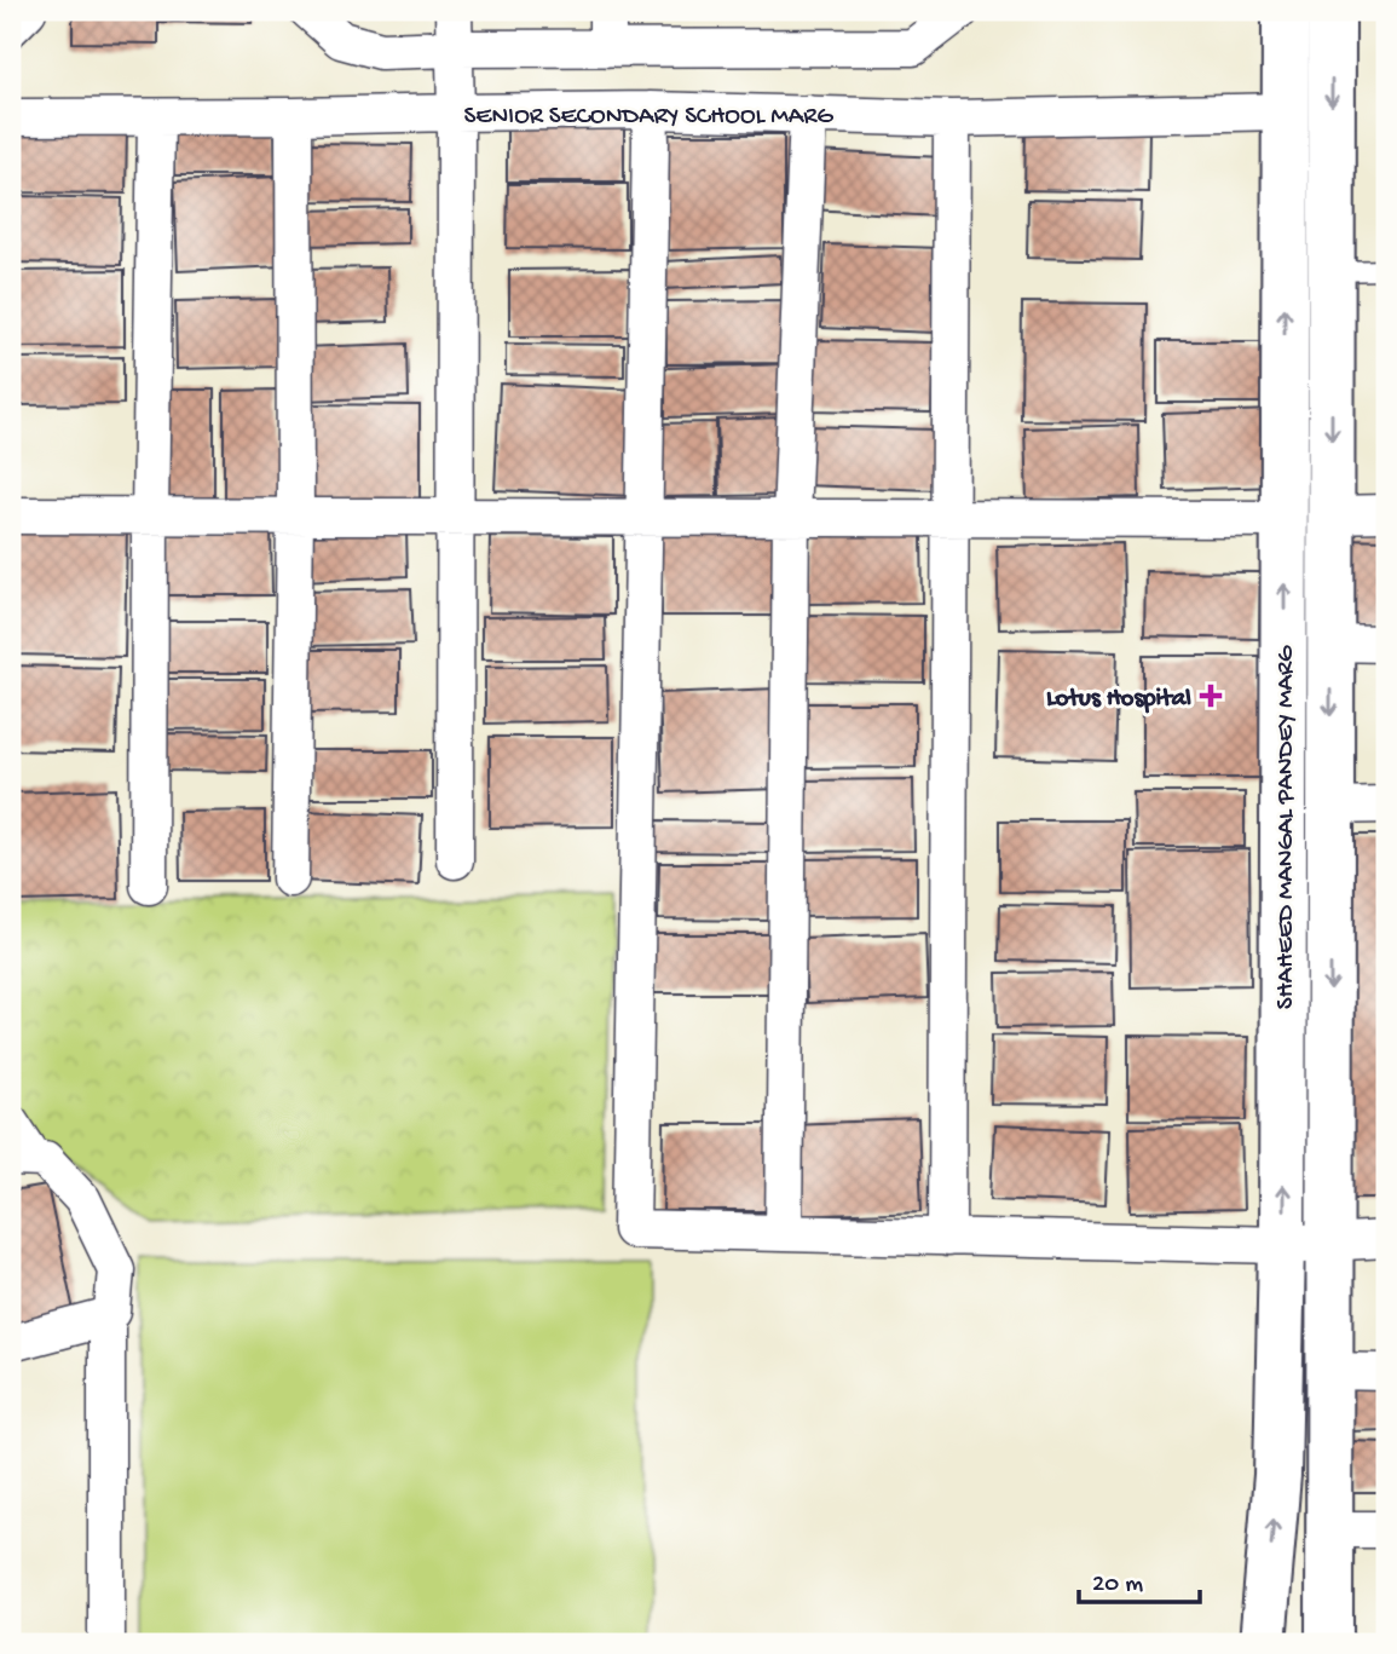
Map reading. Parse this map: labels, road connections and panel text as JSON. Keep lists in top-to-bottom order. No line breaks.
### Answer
{"streets":{"street":["SENIOR SECONDARY SCHOOL MARG","SHAHEED MANGAL PANDEY MARG"]},"crossings":[["SENIOR SECONDARY SCHOOL MARG","SHAHEED MANGAL PANDEY MARG"]],"places":{"health":["Lotus Hospital"]},"scale_bar":"20 m"}
